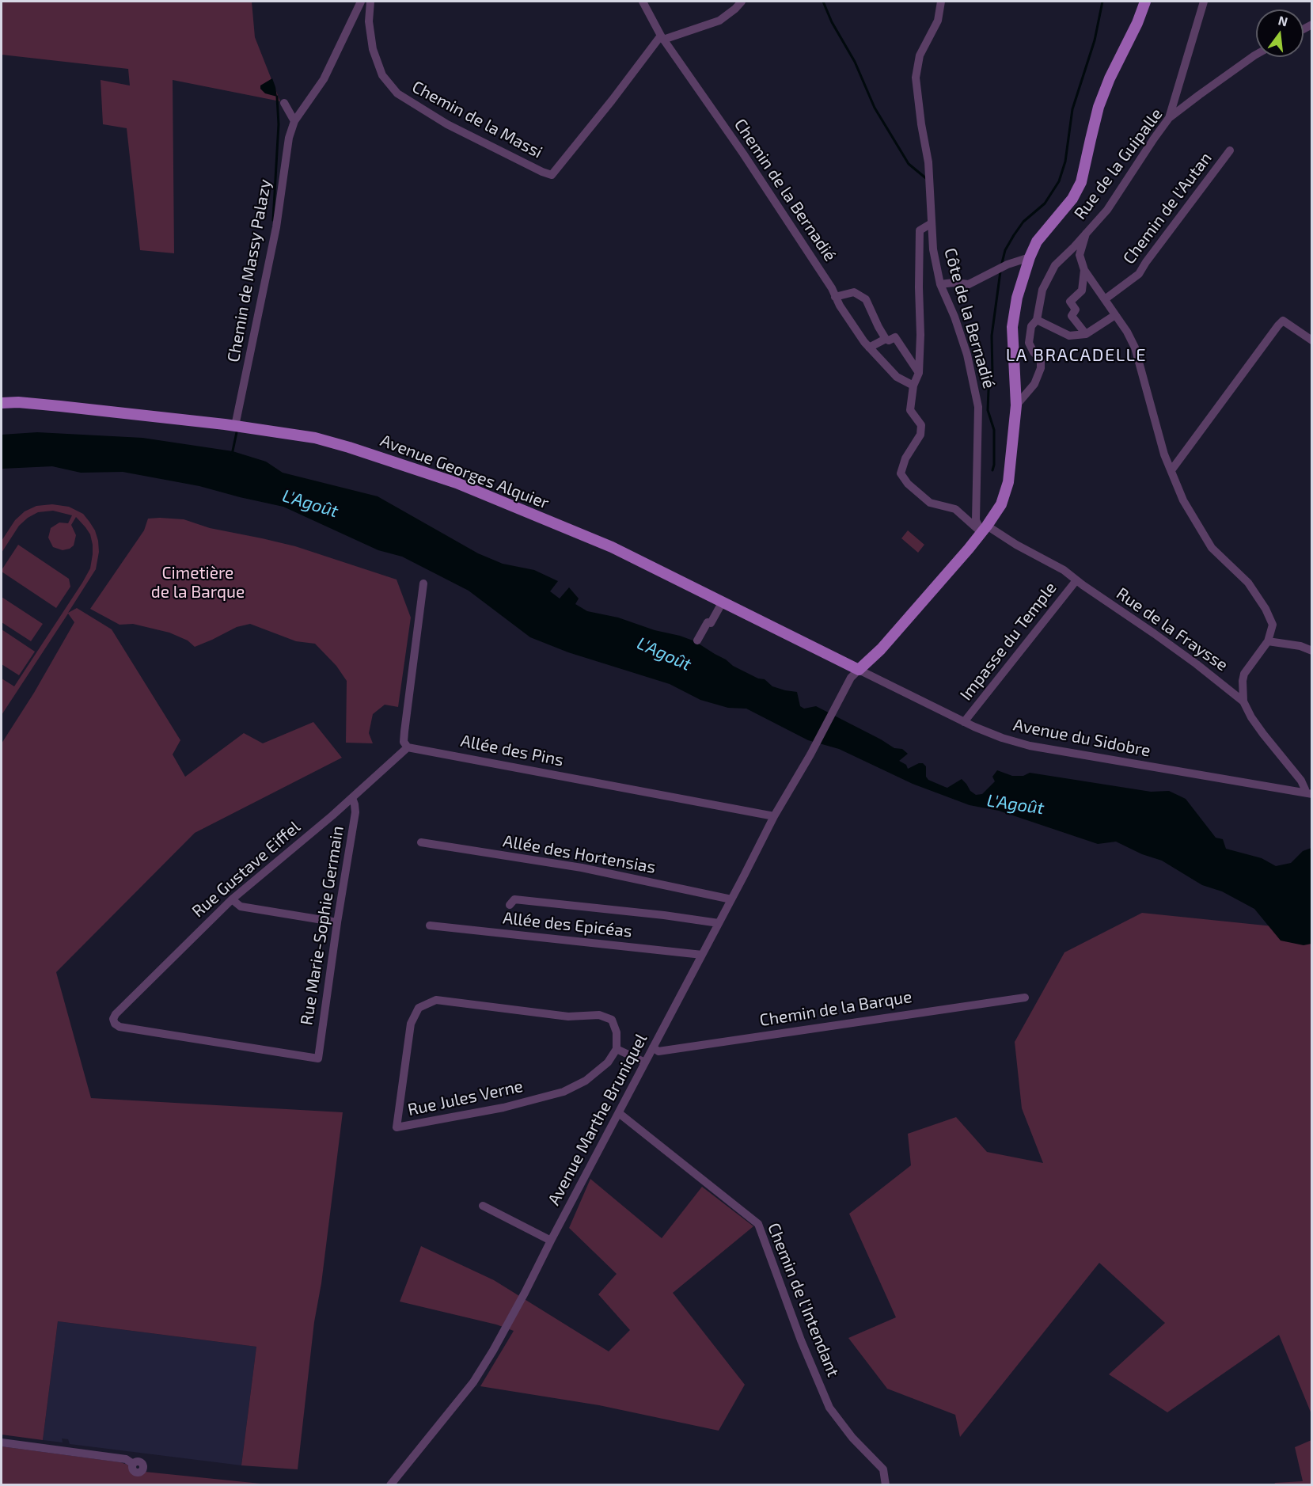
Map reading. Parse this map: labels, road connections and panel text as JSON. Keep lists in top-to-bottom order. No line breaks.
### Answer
{"streets":{"main road":["Avenue Georges Alquier"],"street":["Chemin de la Massi","Rue de la Guipalle","Chemin de la Bernadié","Chemin de l'Autan","Chemin de Massy Palazy","Côte de la Bernadié","Rue de la Fraysse","Impasse du Temple","Avenue du Sidobre","Allée des Pins","Allée des Hortensias","Rue Gustave Eiffel","Allée des Epicéas","Rue Marie-Sophie Germain","Chemin de la Barque","Rue Jules Verne","Avenue Marthe Bruniquel","Chemin de l'Intendant"]},"crossings":[["Chemin de la Massi","Chemin de la Bernadié"],["Chemin de la Bernadié","Côte de la Bernadié"],["Chemin de Massy Palazy","Avenue Georges Alquier"],["Côte de la Bernadié","Rue de la Fraysse"],["Avenue Georges Alquier","Avenue du Sidobre"],["Avenue Georges Alquier","Avenue Marthe Bruniquel"],["Rue de la Fraysse","Impasse du Temple"],["Rue de la Fraysse","Avenue du Sidobre"],["Impasse du Temple","Avenue du Sidobre"],["Avenue du Sidobre","Avenue Marthe Bruniquel"],["Allée des Pins","Rue Gustave Eiffel"],["Allée des Pins","Avenue Marthe Bruniquel"],["Allée des Hortensias","Avenue Marthe Bruniquel"],["Rue Gustave Eiffel","Rue Marie-Sophie Germain"],["Allée des Epicéas","Avenue Marthe Bruniquel"],["Chemin de la Barque","Avenue Marthe Bruniquel"],["Avenue Marthe Bruniquel","Chemin de l'Intendant"]],"districts":["LA BRACADELLE"],"water":["L'Agoût"],"parks":["Cimetière de la Barque"],"north":"top"}
